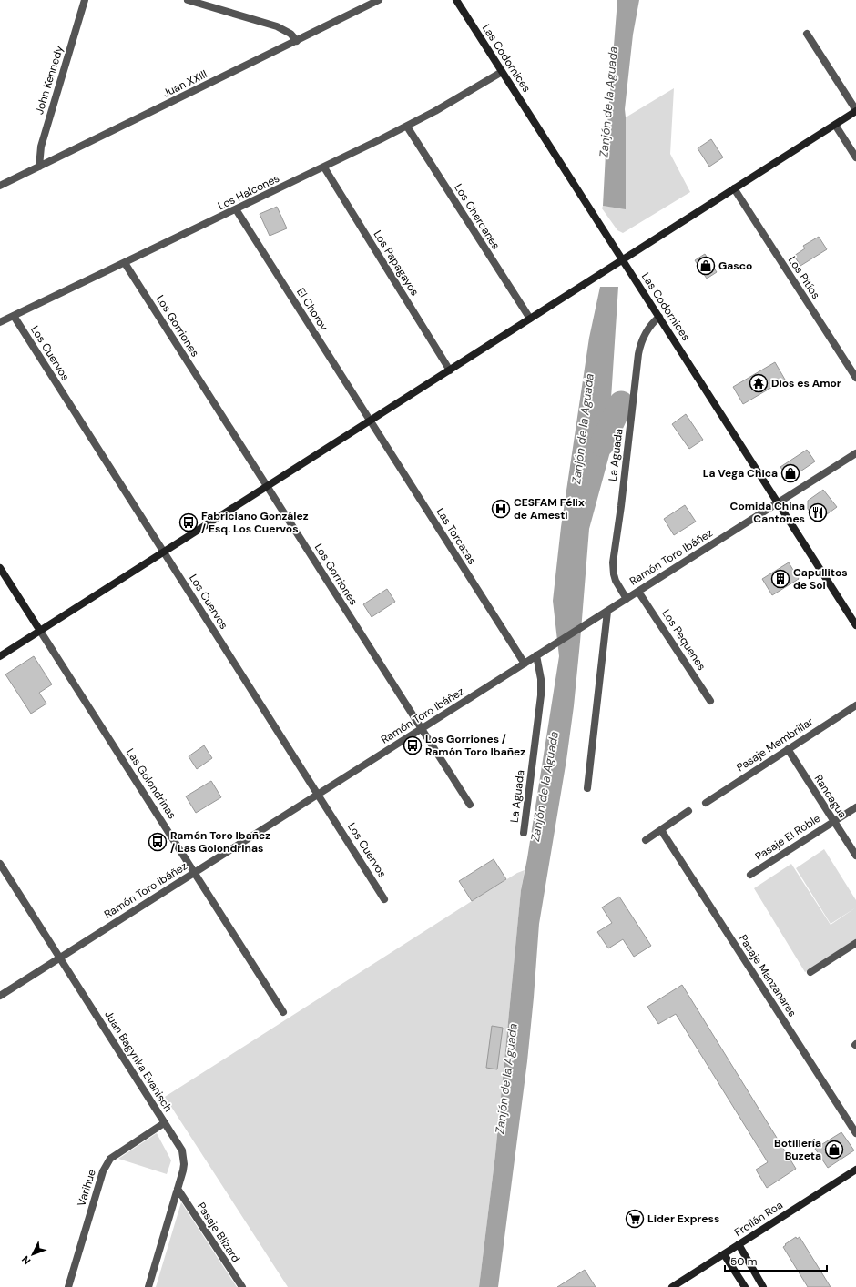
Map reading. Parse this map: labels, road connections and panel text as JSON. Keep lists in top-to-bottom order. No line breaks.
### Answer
{"streets":{"street":["Las Codornices","John Kennedy","Juan XXIII","Los Halcones","Los Chercanes","Los Papagayos","Los Pitíos","El Choroy","Los Gorriones","Los Cuervos","La Aguada","Las Torcazas","Ramón Toro Ibáñez","Los Pequenes","Pasaje Membrillar","Las Golondrinas","Rancagua","Pasaje El Roble","Pasaje Manzanares","Juan Bagynka Evanisch","Varihue","Froilán Roa","Pasaje Blizard"]},"crossings":[["Las Codornices","Los Halcones"],["Las Codornices","La Aguada"],["Las Codornices","Ramón Toro Ibáñez"],["John Kennedy","Juan XXIII"],["Los Halcones","Los Chercanes"],["Los Halcones","Los Papagayos"],["Los Halcones","El Choroy"],["Los Halcones","Los Gorriones"],["Los Halcones","Los Cuervos"],["El Choroy","Las Torcazas"],["Los Gorriones","Ramón Toro Ibáñez"],["Los Cuervos","Ramón Toro Ibáñez"],["La Aguada","Ramón Toro Ibáñez"],["Las Torcazas","Ramón Toro Ibáñez"],["Ramón Toro Ibáñez","Los Pequenes"],["Ramón Toro Ibáñez","Las Golondrinas"],["Ramón Toro Ibáñez","Juan Bagynka Evanisch"],["Pasaje Membrillar","Rancagua"],["Rancagua","Pasaje El Roble"],["Juan Bagynka Evanisch","Varihue"],["Juan Bagynka Evanisch","Pasaje Blizard"]],"water":["Zanjón de la Aguada"],"places":{"shop":["Gasco","La Vega Chica","Botillería Buzeta"],"temple":["Dios es Amor"],"hospital":["CESFAM Félix de Amesti"],"restaurant":["Comida China Cantones"],"bus stop":["Fabriciano González / Esq. Los Cuervos","Los Gorriones / Ramón Toro Ibañez","Ramón Toro Ibañez / Las Golondrinas"],"building":["Capullitos de Sol"],"supermarket":["Lider Express"]},"scale_bar":"50 m","north":"bottom left"}
